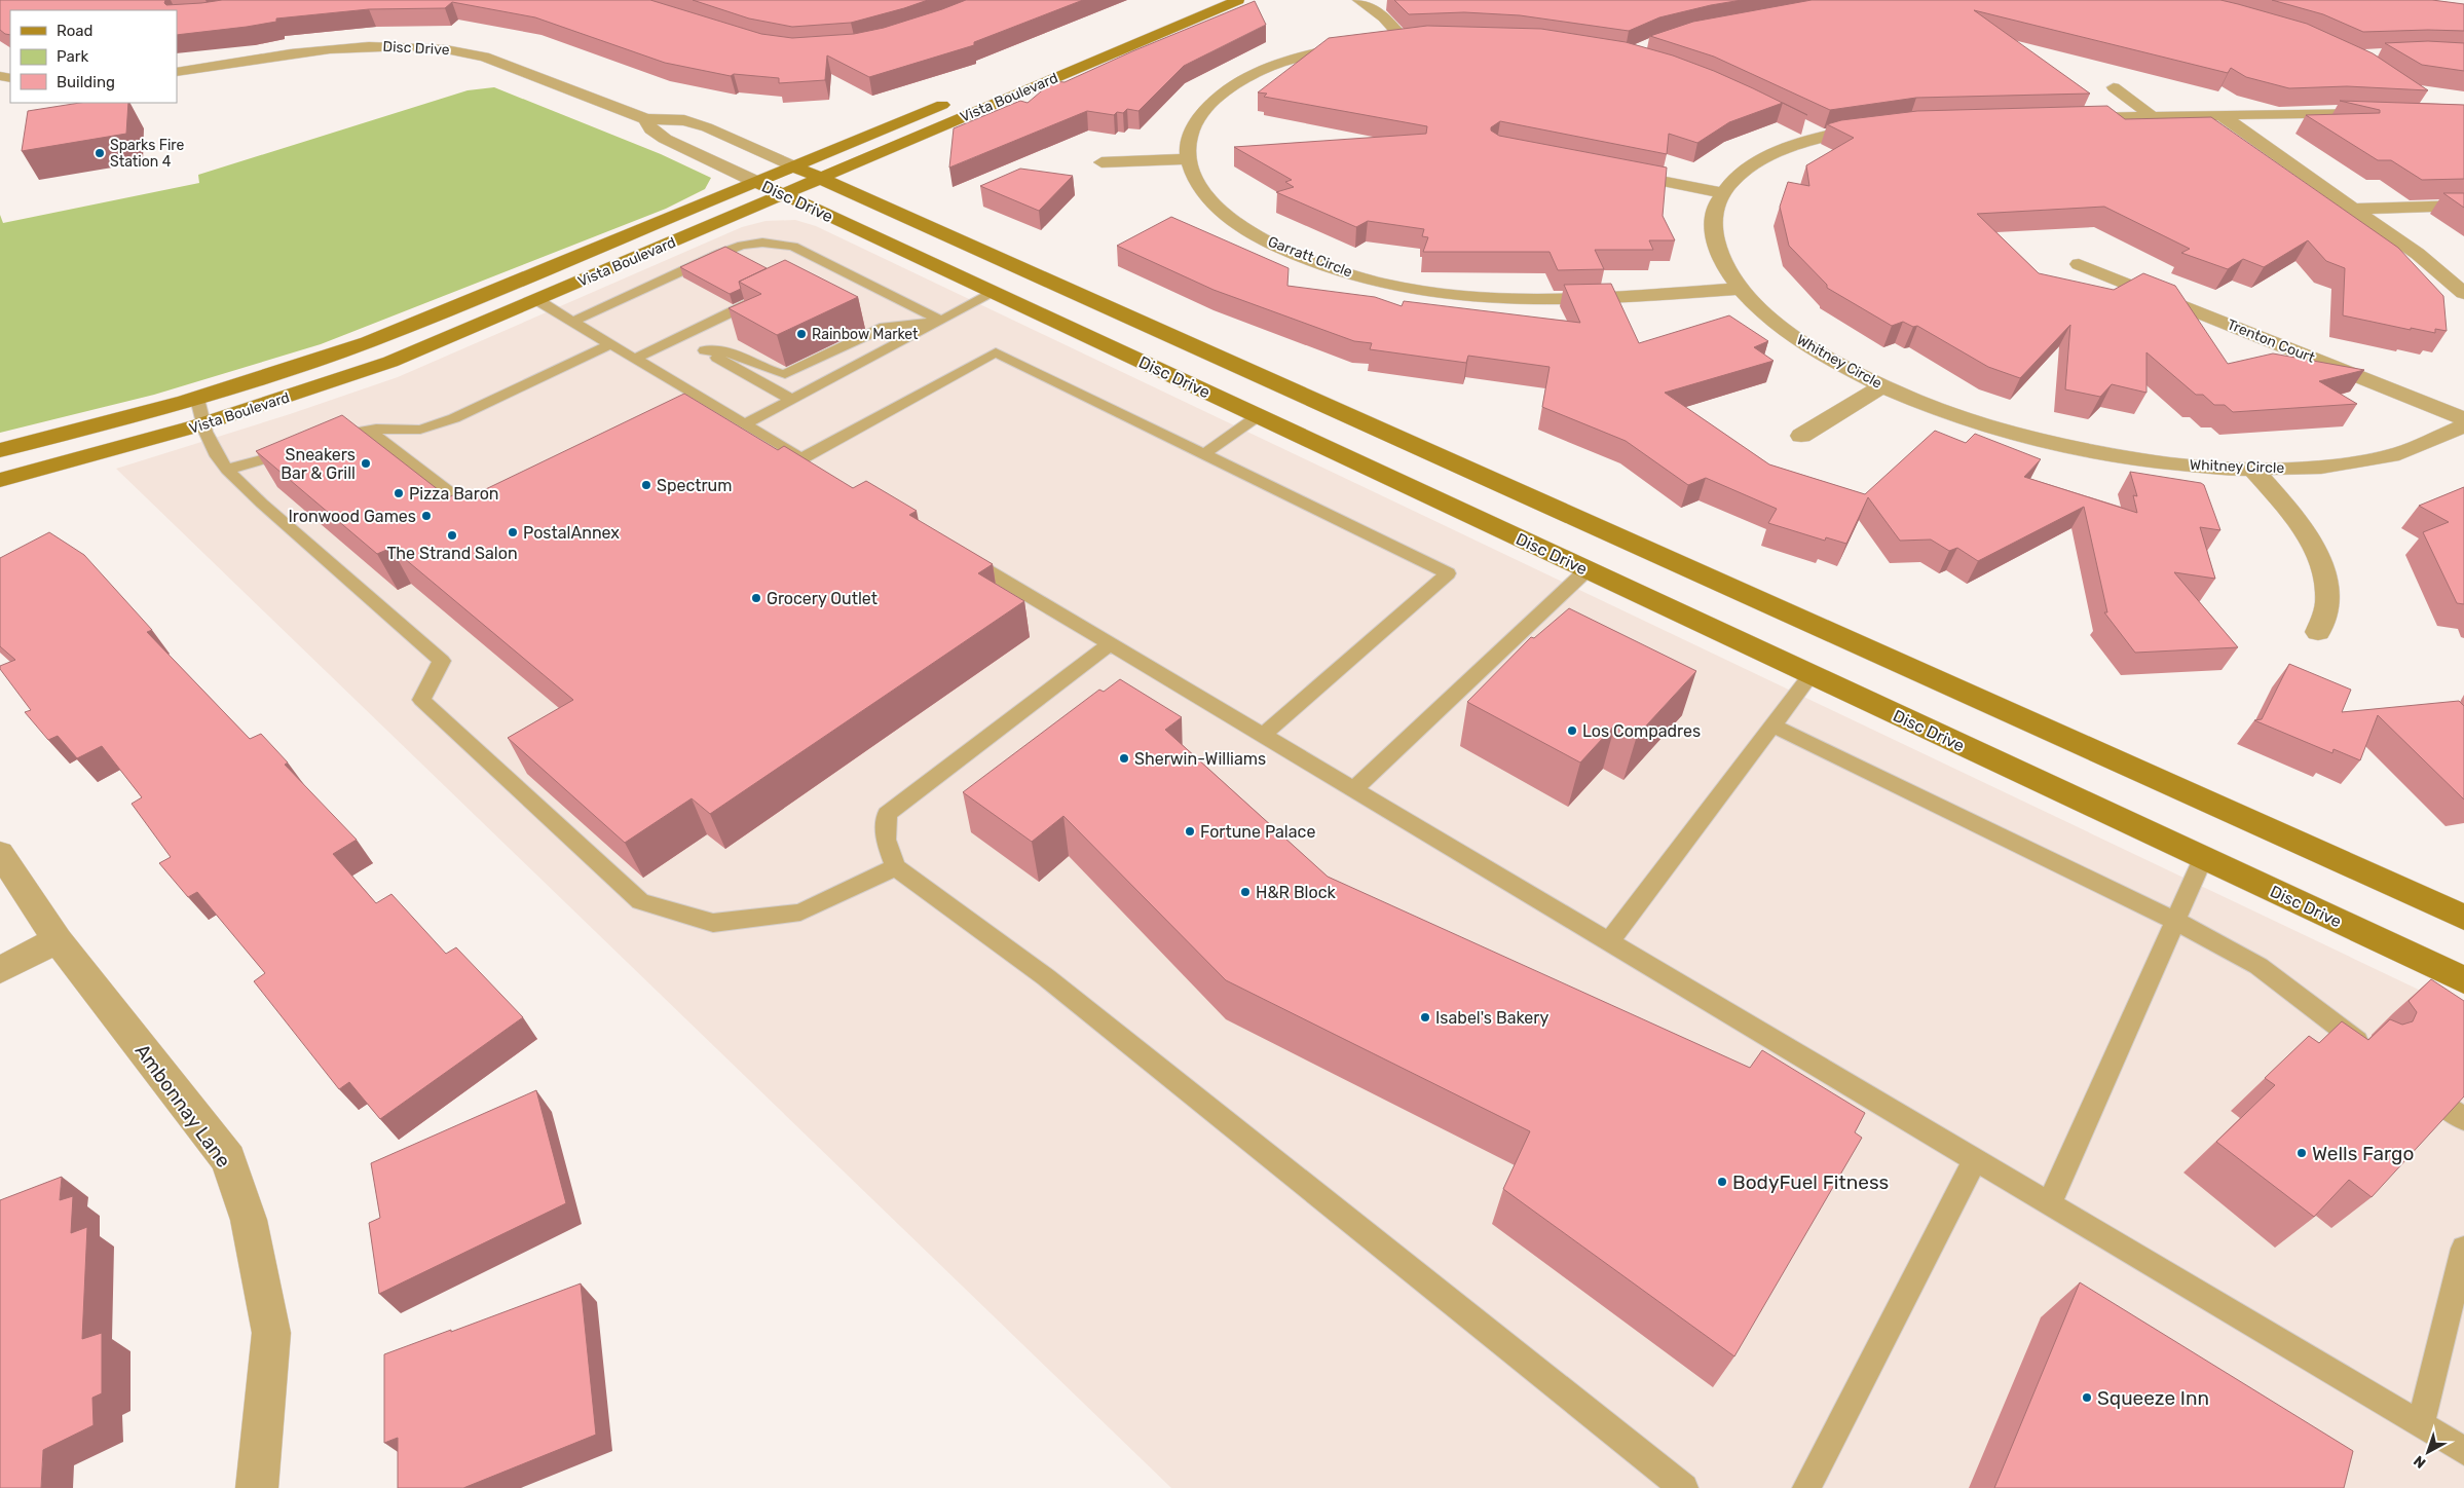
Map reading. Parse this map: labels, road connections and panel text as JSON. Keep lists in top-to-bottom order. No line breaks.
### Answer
{"streets":{"main road":["Disc Drive","Vista Boulevard"],"street":["Garratt Circle","Trenton Court","Whitney Circle","Ambonnay Lane"]},"crossings":[["Disc Drive","Vista Boulevard"],["Garratt Circle","Whitney Circle"]],"places":["Sparks Fire Station 4","Rainbow Market","Sneakers Bar & Grill","Spectrum","Pizza Baron","Ironwood Games","PostalAnnex","The Strand Salon","Grocery Outlet","Los Compadres","Sherwin-Williams","Fortune Palace","H&R Block","Isabel's Bakery","Wells Fargo","BodyFuel Fitness","Squeeze Inn"],"legend":["Road","Park","Building"],"north":"bottom left"}
